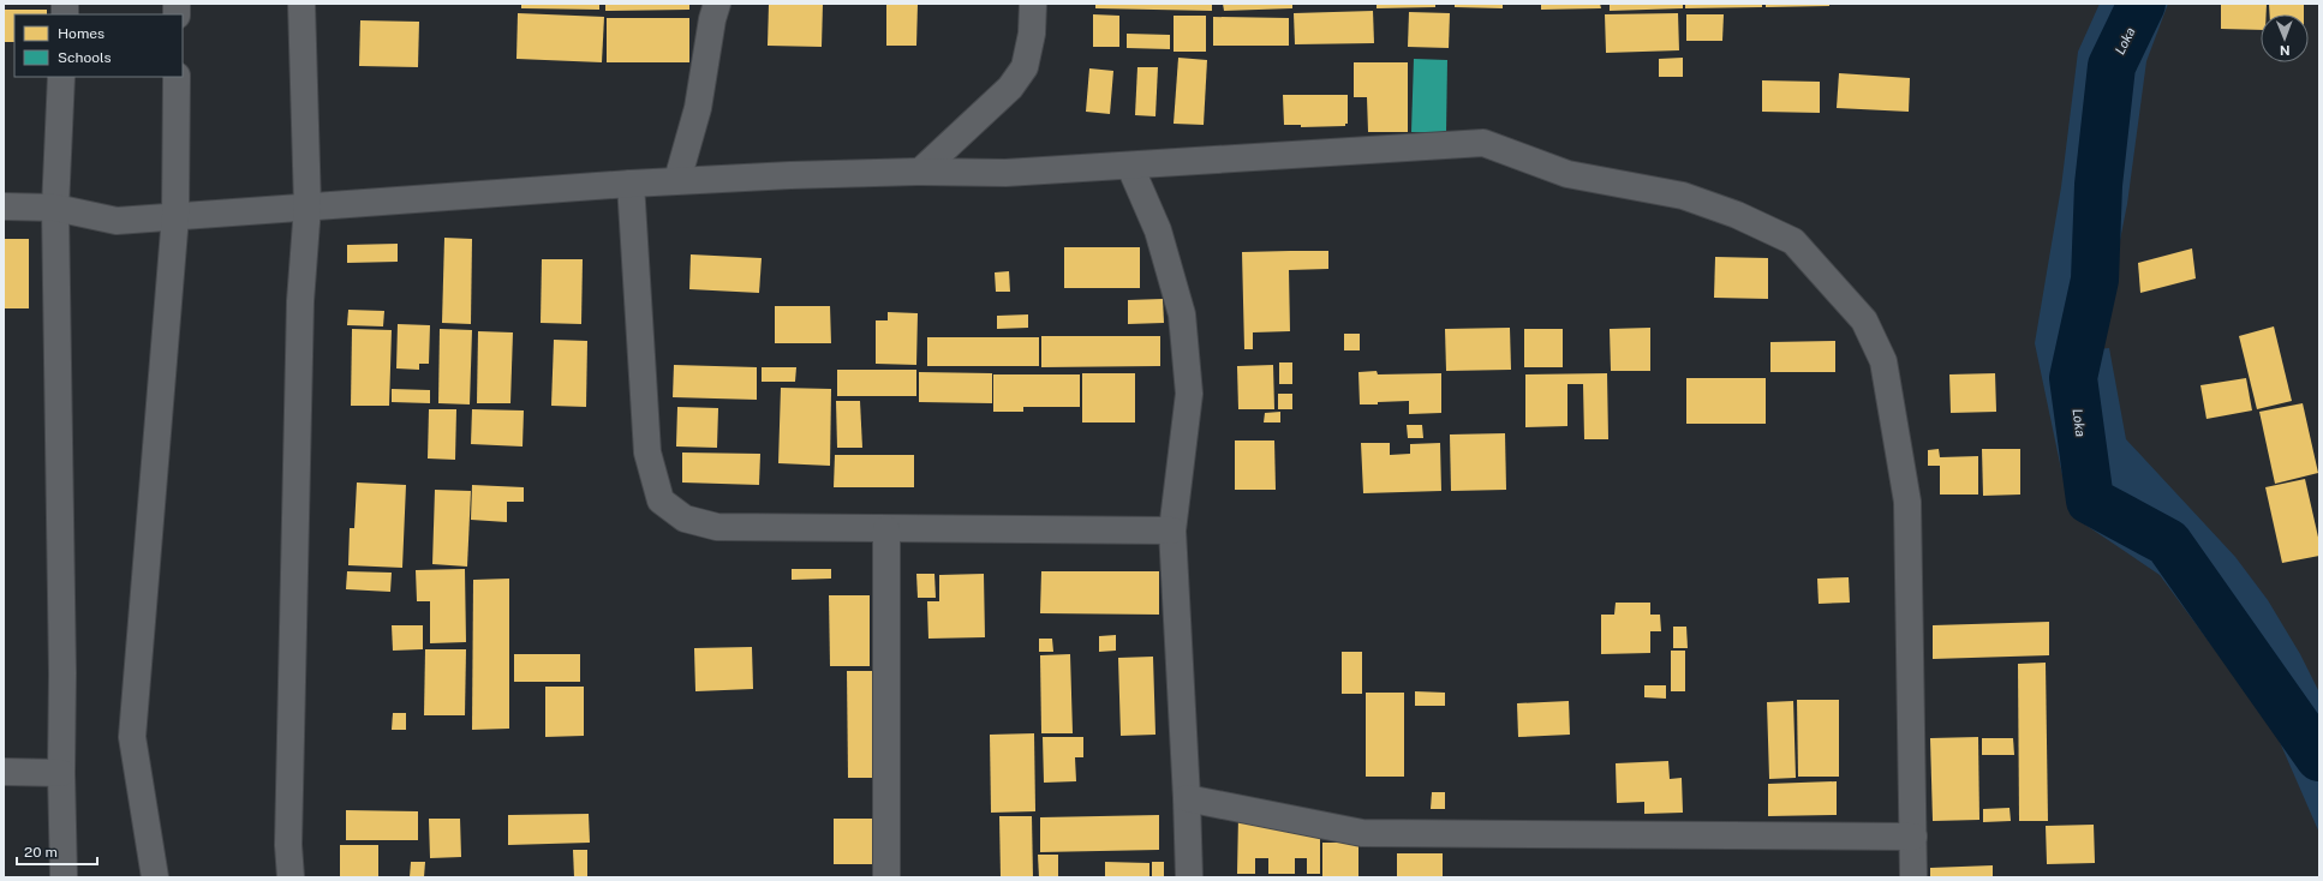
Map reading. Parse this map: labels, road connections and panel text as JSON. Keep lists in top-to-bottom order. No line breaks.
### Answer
{"water":["Loka"],"legend":["Homes","Schools"],"scale_bar":"20 m","north":"bottom"}
